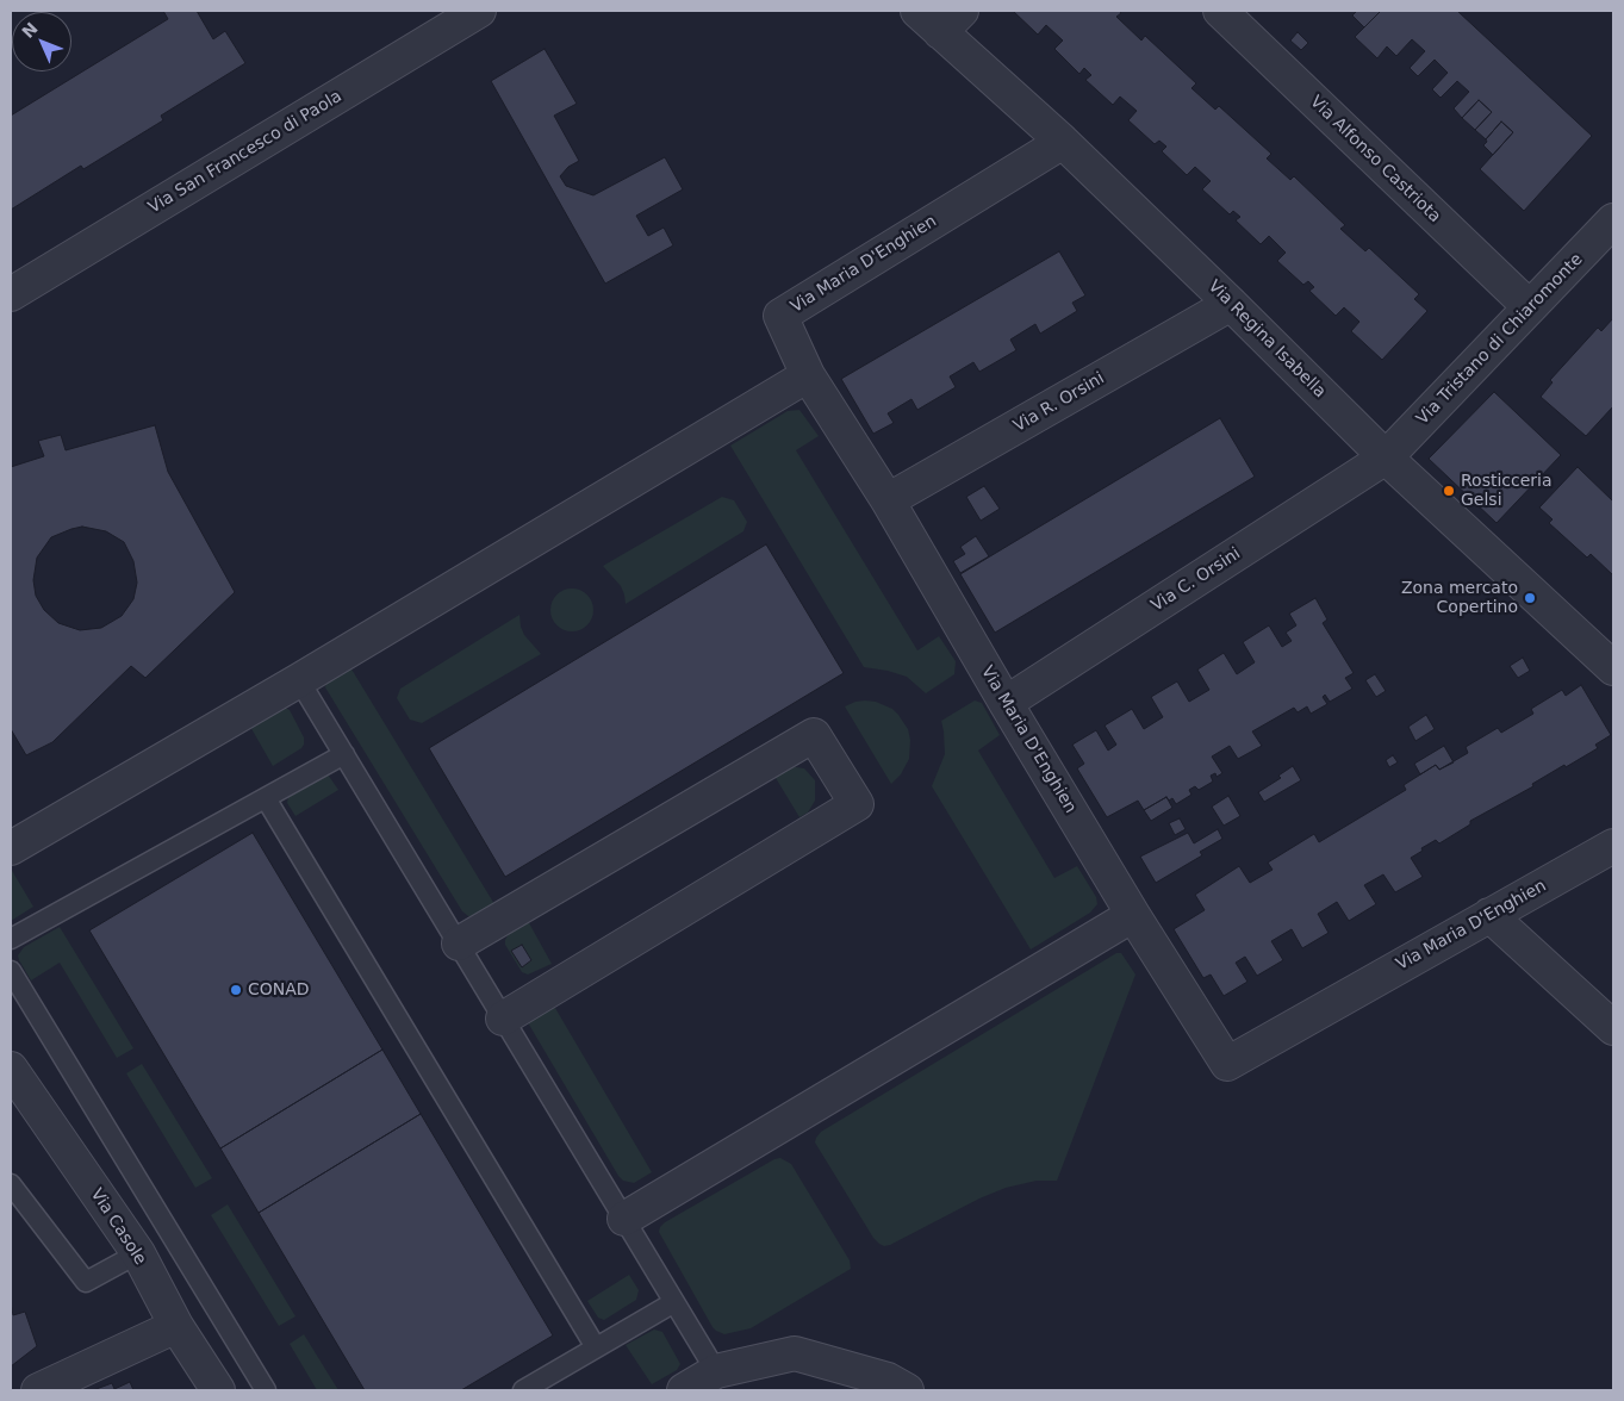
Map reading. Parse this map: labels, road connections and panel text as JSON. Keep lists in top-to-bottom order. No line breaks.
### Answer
{"streets":{"street":["Via San Francesco di Paola","Via Alfonso Castriota","Via Maria D'Enghien","Via Regina Isabella","Via Tristano di Chiaromonte","Via R. Orsini","Via C. Orsini","Via Casole"]},"crossings":[["Via Alfonso Castriota","Via Tristano di Chiaromonte"],["Via Maria D'Enghien","Via Regina Isabella"],["Via Maria D'Enghien","Via R. Orsini"],["Via Maria D'Enghien","Via C. Orsini"],["Via Regina Isabella","Via Tristano di Chiaromonte"],["Via Regina Isabella","Via R. Orsini"],["Via Regina Isabella","Via C. Orsini"],["Via Tristano di Chiaromonte","Via C. Orsini"]],"places":["Rosticceria Gelsi","Zona mercato Copertino","CONAD"],"north":"top left"}
